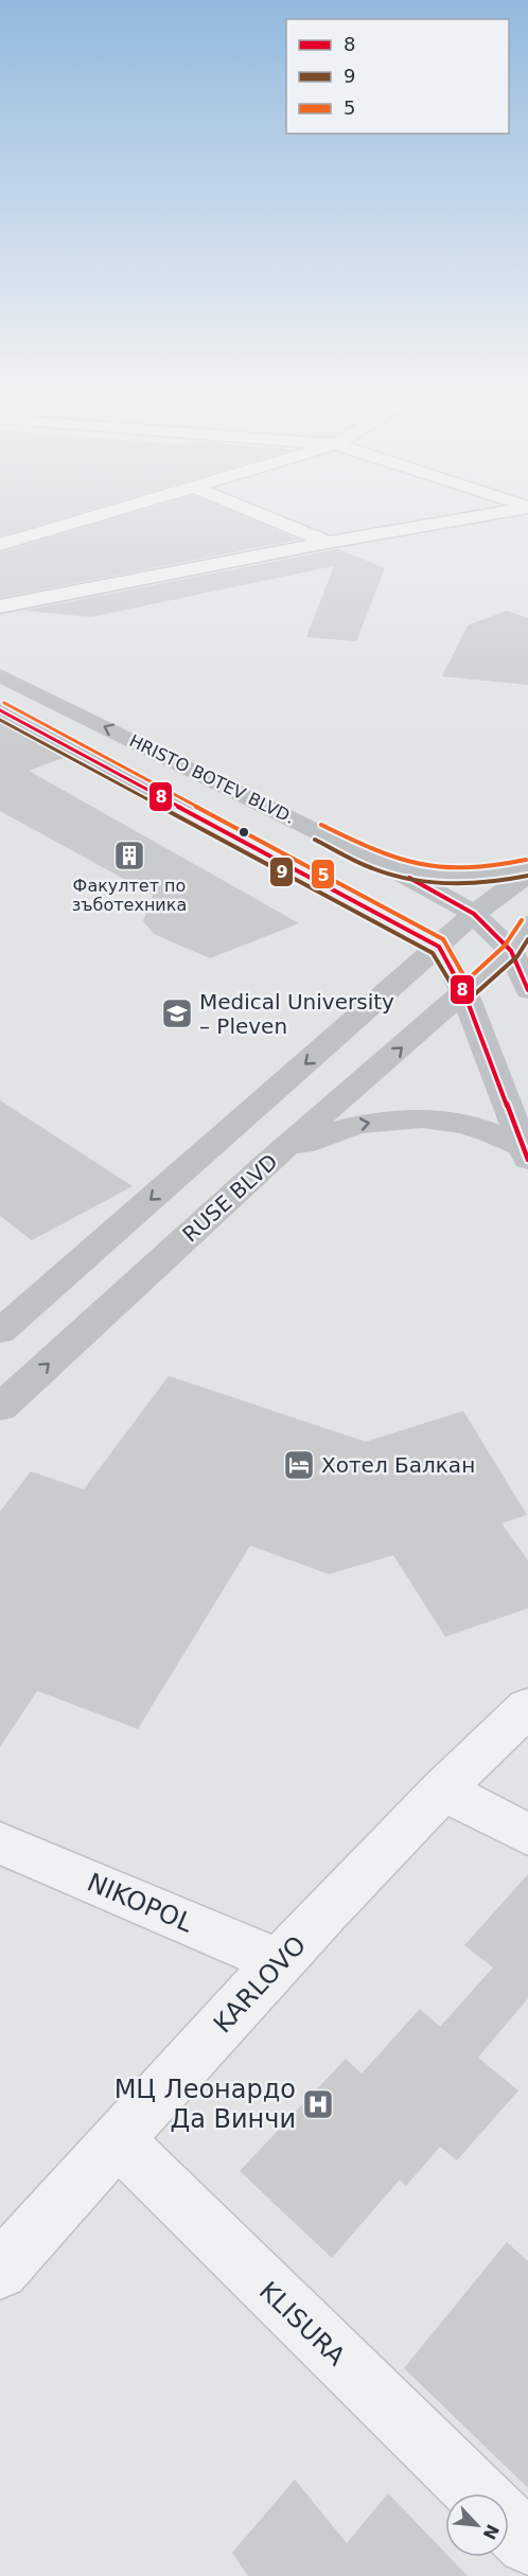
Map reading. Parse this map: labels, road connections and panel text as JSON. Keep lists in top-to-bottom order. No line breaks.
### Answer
{"streets":{"main road":["HRISTO BOTEV BLVD.","RUSE BLVD"],"street":["NIKOPOL","KARLOVO","KLISURA"]},"crossings":[["HRISTO BOTEV BLVD.","RUSE BLVD"],["NIKOPOL","KARLOVO"],["KARLOVO","KLISURA"]],"places":{"building":["Факултет по зъботехника"],"school or university":["Medical University – Pleven"],"hotel":["Хотел Балкан"],"hospital":["МЦ Леонардо Да Винчи"]},"lines":["transit line 5","transit line 8","transit line 9"],"legend":["8","9","5"],"north":"bottom right"}
